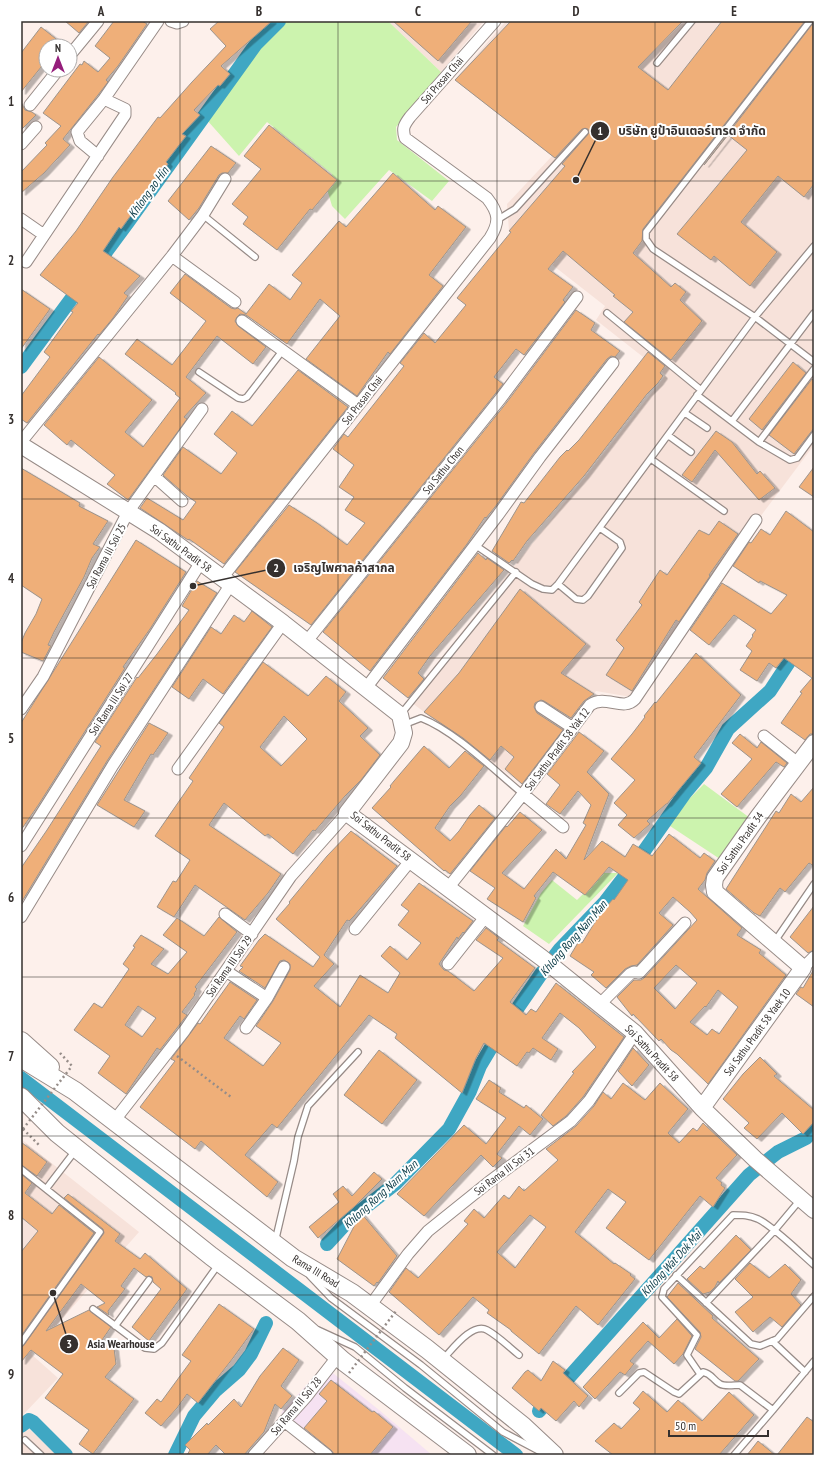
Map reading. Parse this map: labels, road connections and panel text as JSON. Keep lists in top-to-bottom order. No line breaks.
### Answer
{"streets":{"main road":["Rama III Road"],"street":["Soi Prasan Chai","Soi Sathu Chon","Soi Sathu Pradit 58","Soi Rama III Soi 25","Soi Rama III Soi 27","Soi Sathu Pradit 58 Yak 12","Soi Sathu Pradit 34","Soi Rama III Soi 29","Soi Sathu Pradit 58 Yaek 10","Soi Rama III Soi 31","Soi Rama III Soi 28"]},"crossings":[["Soi Prasan Chai","Soi Sathu Pradit 58"],["Soi Sathu Chon","Soi Sathu Pradit 58"],["Soi Sathu Pradit 58","Soi Rama III Soi 25"],["Soi Sathu Pradit 58","Soi Rama III Soi 27"],["Soi Sathu Pradit 58","Soi Sathu Pradit 58 Yak 12"],["Soi Sathu Pradit 58","Soi Rama III Soi 29"],["Soi Sathu Pradit 58","Soi Sathu Pradit 58 Yaek 10"],["Soi Sathu Pradit 58","Soi Rama III Soi 31"],["Soi Sathu Pradit 34","Soi Sathu Pradit 58 Yaek 10"],["Soi Rama III Soi 29","Rama III Road"],["Soi Rama III Soi 31","Rama III Road"]],"water":["Khlong ao Hin","Khlong Rong Nam Man","Khlong Wat Dok Mai"],"places":["บริษัท ยูป้าอินเตอร์เทรด จำกัด","เจริญไพศาลค้าสากล","Asia Wearhouse"],"scale_bar":"50 m","north":"top","grid":{"columns":["A","B","C","D","E"],"rows":["1","2","3","4","5","6","7","8","9"]}}
